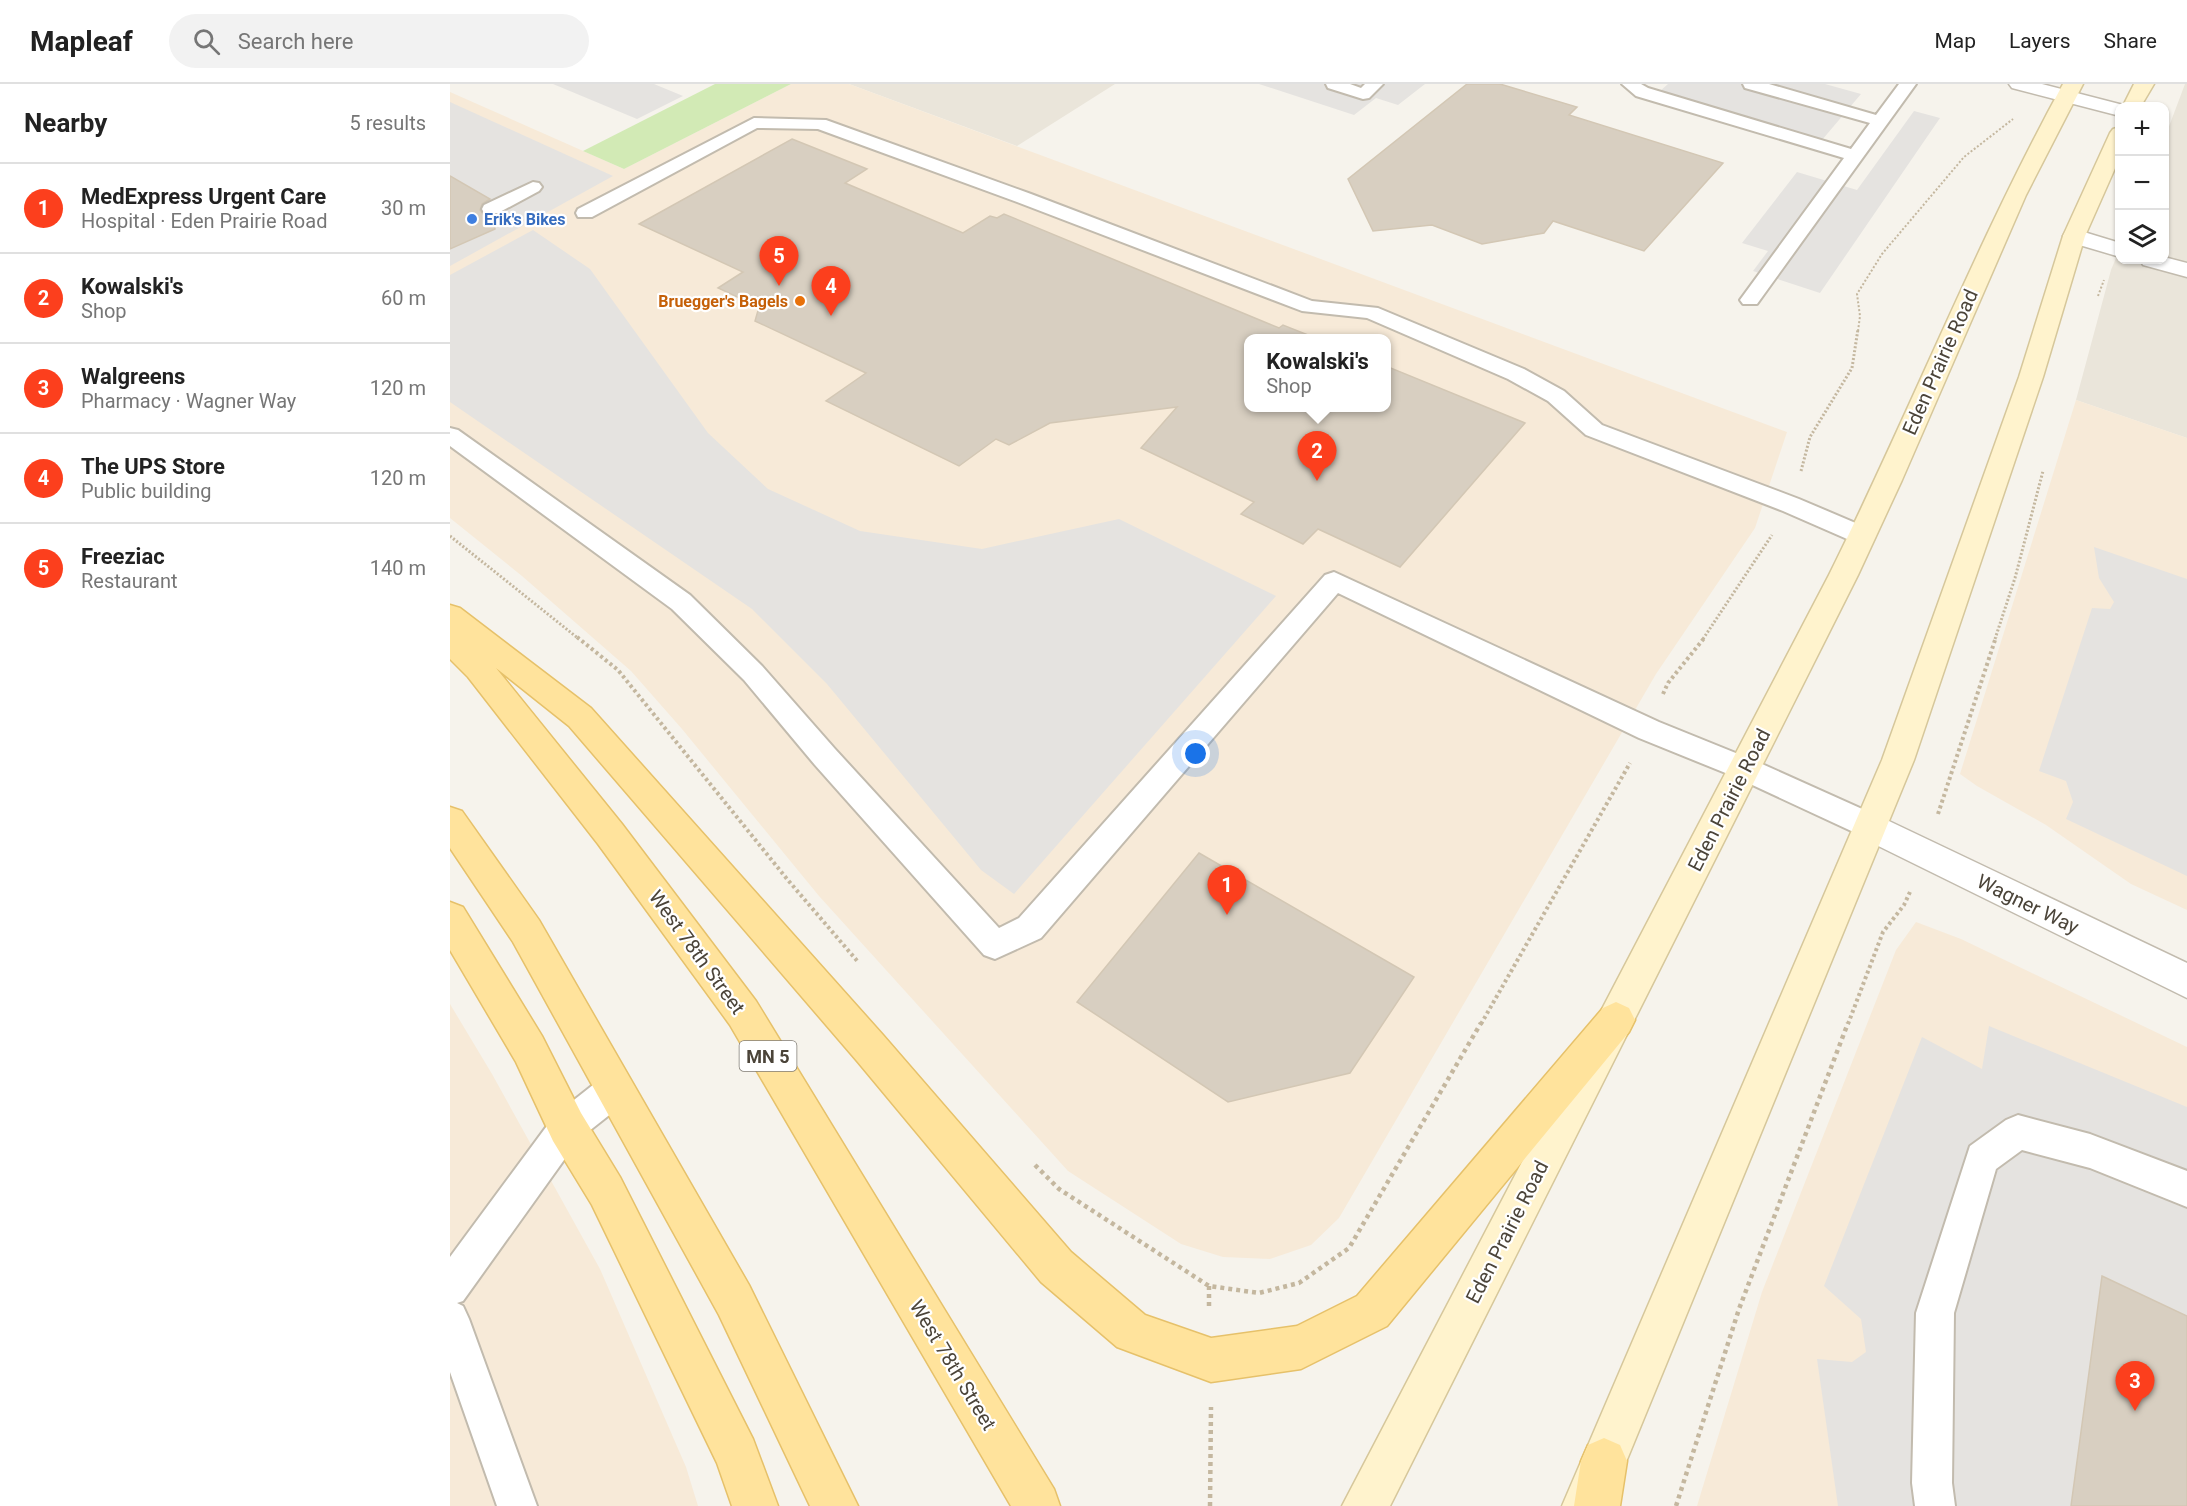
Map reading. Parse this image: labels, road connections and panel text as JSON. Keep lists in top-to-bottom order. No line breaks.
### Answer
{"streets":{"main road":["Eden Prairie Road","West 78th Street","MN 5"],"street":["Wagner Way"]},"places":["Erik's Bikes","Bruegger's Bagels"],"page":{"header":"Mapleaf","search":"Search here","nav":["Map","Layers","Share"],"heading":["Nearby","5 results"],"map_buttons":["+","−"],"list":[{"mark":"1","name":"MedExpress Urgent Care","note":"Hospital · Eden Prairie Road","value":"30 m"},{"mark":"2","name":"Kowalski's","note":"Shop","value":"60 m"},{"mark":"3","name":"Walgreens","note":"Pharmacy · Wagner Way","value":"120 m"},{"mark":"4","name":"The UPS Store","note":"Public building","value":"120 m"},{"mark":"5","name":"Freeziac","note":"Restaurant","value":"140 m"}],"pins":["5","4","2","1","3"],"popup":["Kowalski's","Shop"]}}
